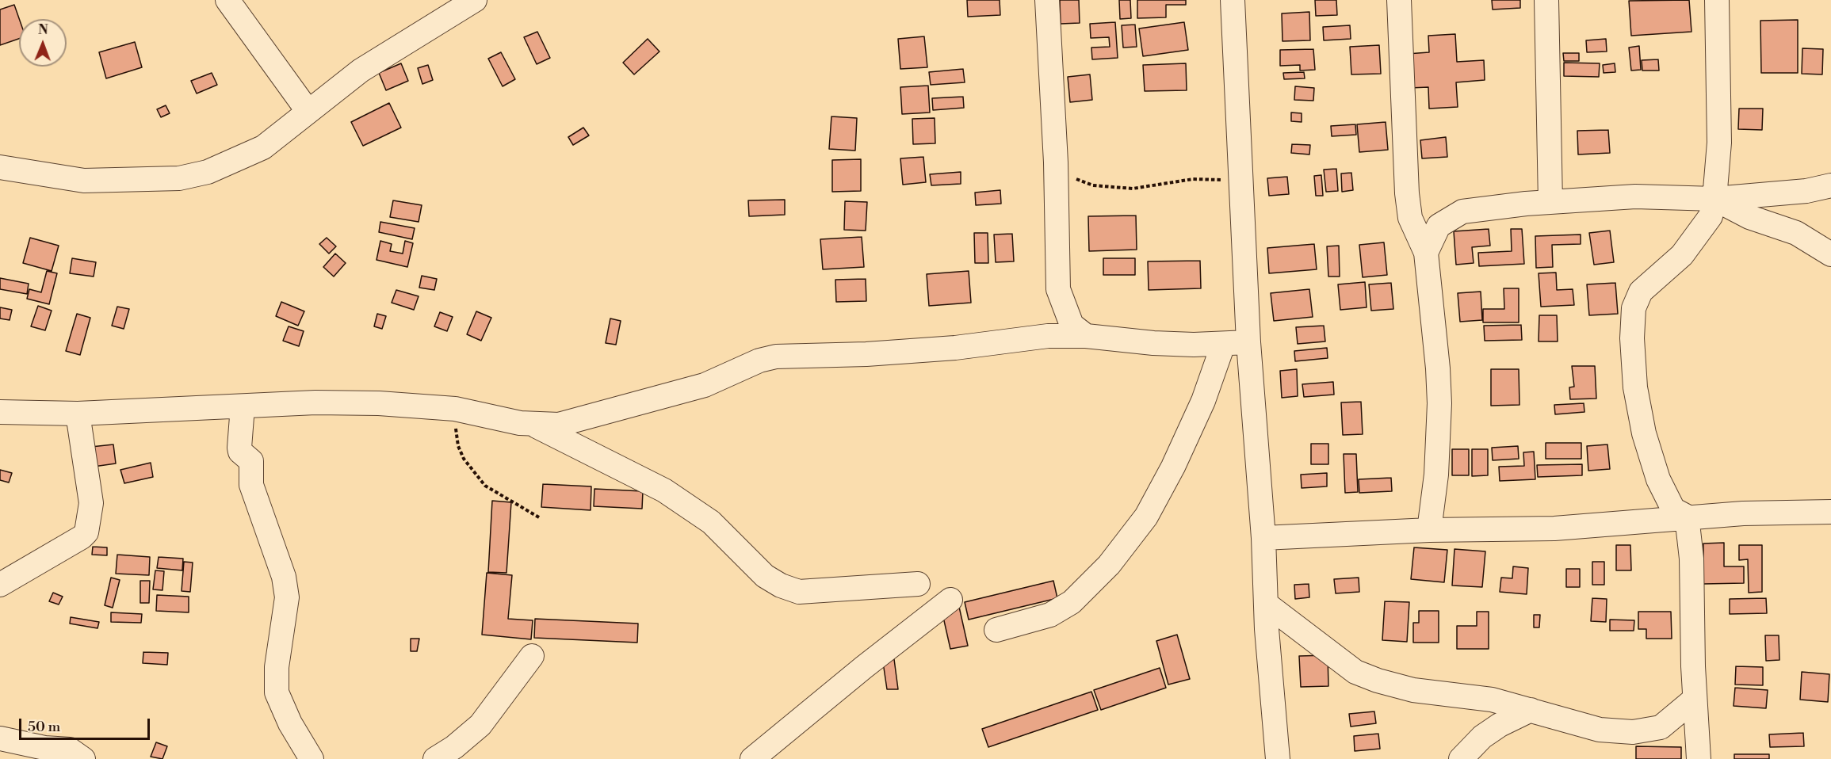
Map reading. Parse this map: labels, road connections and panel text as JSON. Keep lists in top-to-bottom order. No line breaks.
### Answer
{"scale_bar":"50 m","north":"top"}
